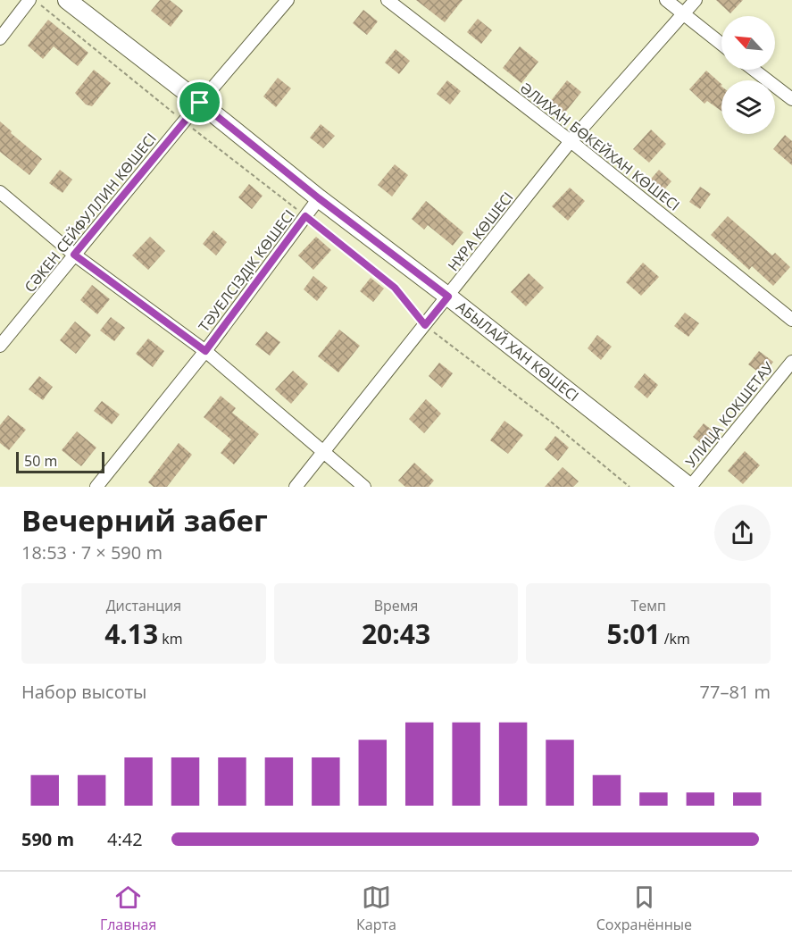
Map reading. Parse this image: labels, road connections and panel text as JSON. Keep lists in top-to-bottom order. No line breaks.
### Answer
{"streets":{"street":["ӘЛИХАН БӨКЕЙХАН КӨШЕСІ","СӘКЕН СЕЙФУЛЛИН КӨШЕСІ","НҰРА КӨШЕСІ","ТӘУЕЛСІЗДІК КӨШЕСІ","АБЫЛАЙ ХАН КӨШЕСІ","УЛИЦА КОКШЕТАУ"]},"crossings":[["ӘЛИХАН БӨКЕЙХАН КӨШЕСІ","НҰРА КӨШЕСІ"],["СӘКЕН СЕЙФУЛЛИН КӨШЕСІ","АБЫЛАЙ ХАН КӨШЕСІ"],["НҰРА КӨШЕСІ","АБЫЛАЙ ХАН КӨШЕСІ"],["ТӘУЕЛСІЗДІК КӨШЕСІ","АБЫЛАЙ ХАН КӨШЕСІ"],["АБЫЛАЙ ХАН КӨШЕСІ","УЛИЦА КОКШЕТАУ"]],"scale_bar":"50 m","north":"top left","page":{"scale":"50 m","heading":["Вечерний забег","18:53 · 7 × 590 m"],"stats":[["Дистанция","4.13 km"],["Время","20:43"],["Темп","5:01 /km"]],"chart":["Набор высоты","77–81 m"],"list":[{"name":"590 m","note":"4:42"}],"tabs":["Главная","Карта","Сохранённые"]}}
